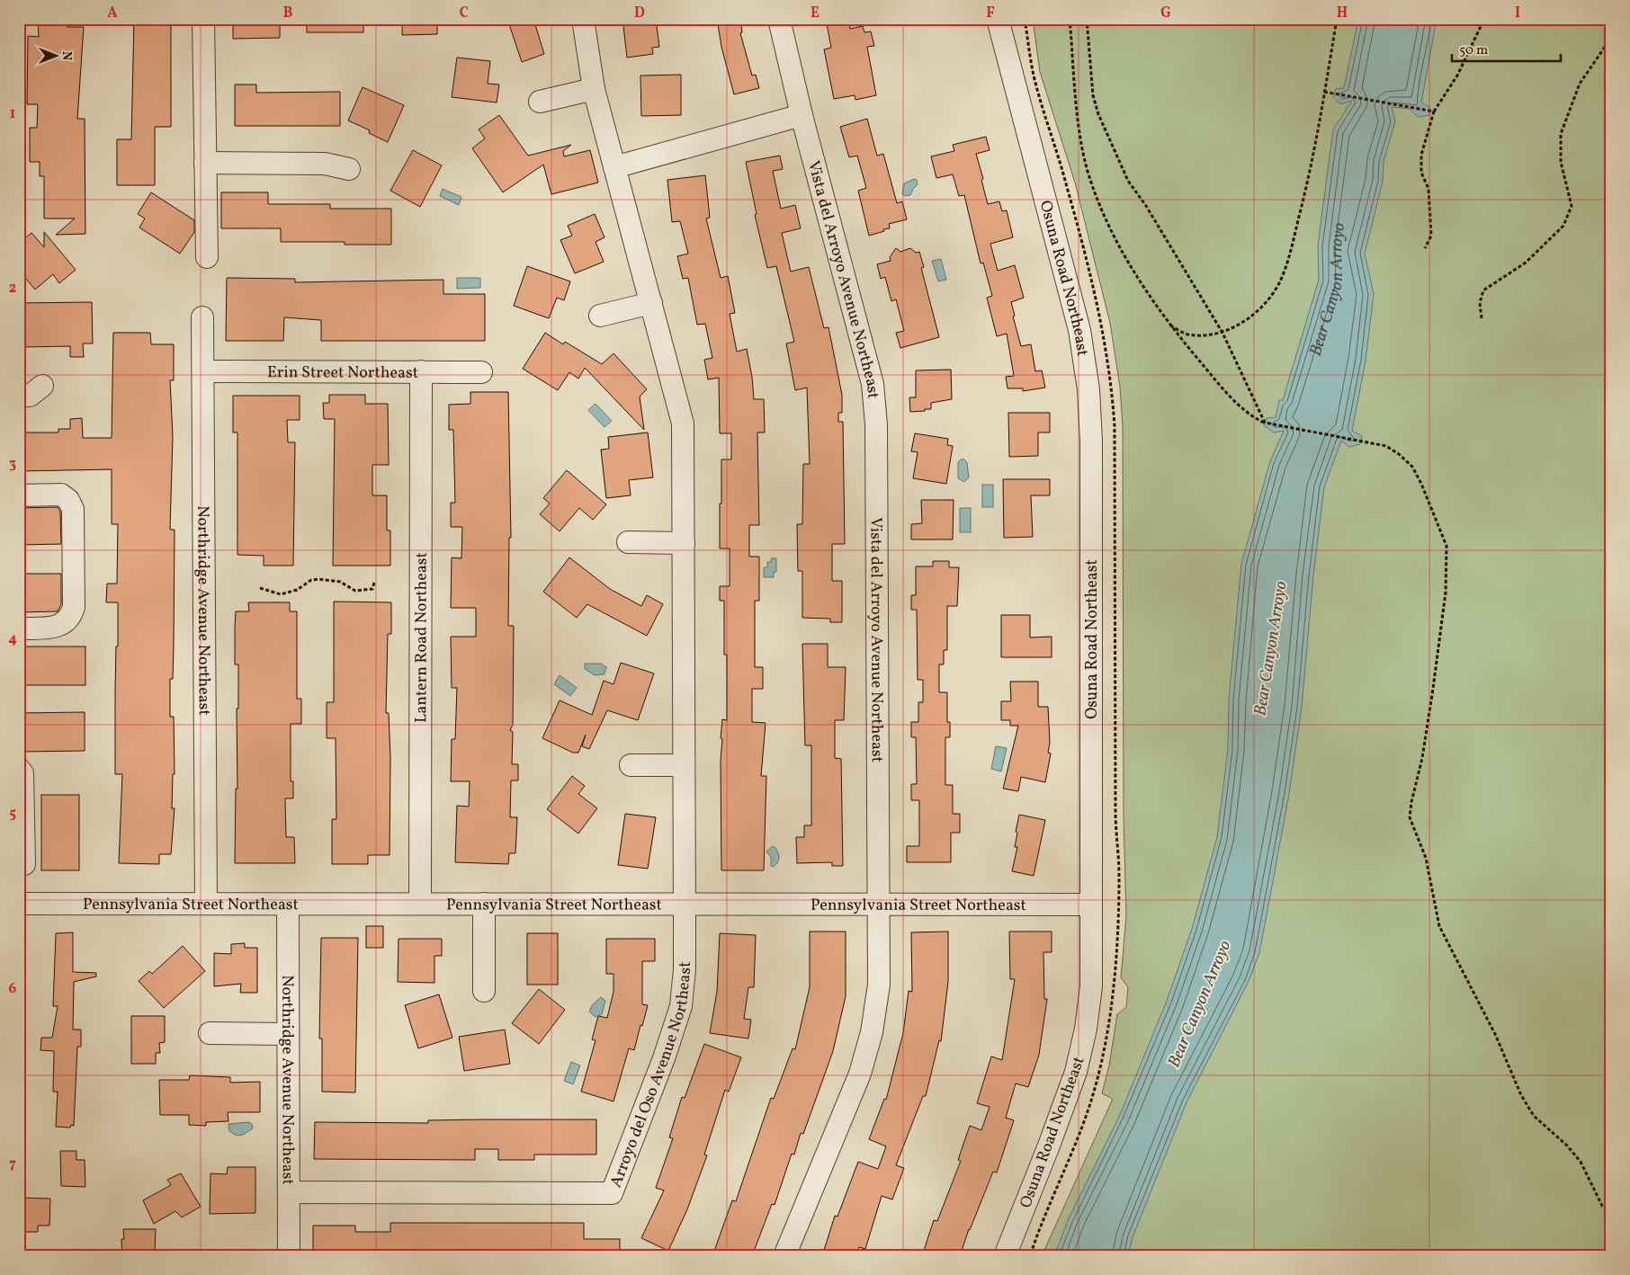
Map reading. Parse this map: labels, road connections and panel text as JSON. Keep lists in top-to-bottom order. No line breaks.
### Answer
{"streets":{"street":["Osuna Road Northeast","Vista del Arroyo Avenue Northeast","Erin Street Northeast","Northridge Avenue Northeast","Lantern Road Northeast","Pennsylvania Street Northeast","Arroyo del Oso Avenue Northeast"]},"crossings":[["Osuna Road Northeast","Pennsylvania Street Northeast"],["Vista del Arroyo Avenue Northeast","Pennsylvania Street Northeast"],["Erin Street Northeast","Northridge Avenue Northeast"],["Erin Street Northeast","Lantern Road Northeast"],["Northridge Avenue Northeast","Pennsylvania Street Northeast"],["Northridge Avenue Northeast","Arroyo del Oso Avenue Northeast"],["Lantern Road Northeast","Pennsylvania Street Northeast"],["Pennsylvania Street Northeast","Arroyo del Oso Avenue Northeast"]],"water":["Bear Canyon Arroyo"],"scale_bar":"50 m","north":"right","grid":{"columns":["A","B","C","D","E","F","G","H","I"],"rows":["1","2","3","4","5","6","7"]}}
